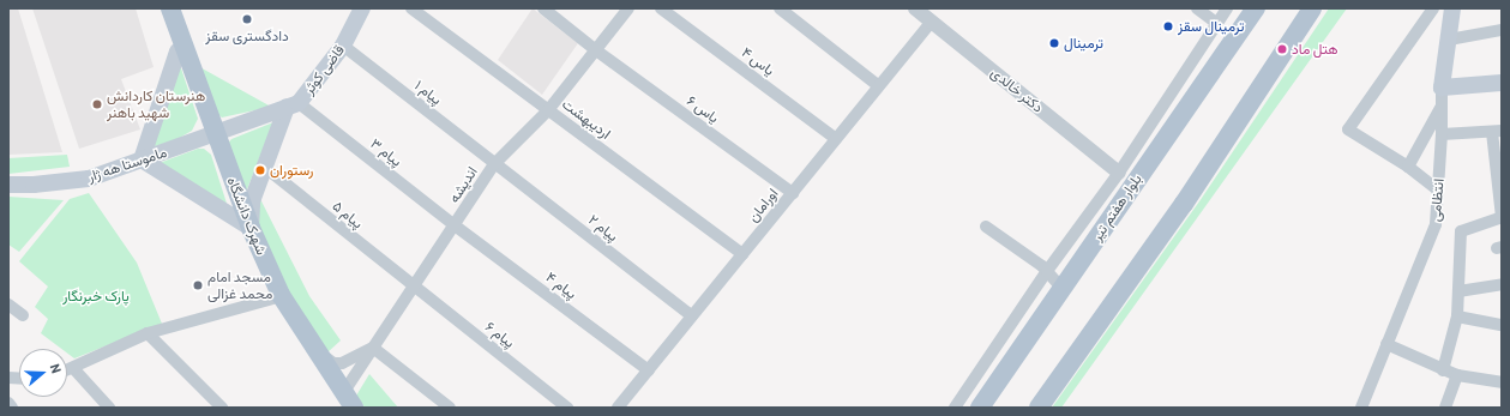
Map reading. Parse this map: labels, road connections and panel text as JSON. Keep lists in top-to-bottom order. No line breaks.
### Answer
{"streets":{"main road":["قاضی کوثر","ماموستا هه ژار","انتظامی","بلوار هفتم تیر","شهرک دانشگاه"],"street":["یاس ۴","دکتر خالدی","پیام ۱","یاس ۶","اردیبهشت","پیام ۳","اندیشه","اورامان","پیام ۵","پیام ۲","پیام ۴","پیام ۶"]},"crossings":[["یاس ۴","اورامان"],["قاضی کوثر","پیام ۱"],["قاضی کوثر","پیام ۳"],["قاضی کوثر","پیام ۵"],["قاضی کوثر","شهرک دانشگاه"],["دکتر خالدی","اورامان"],["پیام ۱","اندیشه"],["پیام ۱","پیام ۲"],["یاس ۶","اندیشه"],["یاس ۶","اورامان"],["اردیبهشت","اندیشه"],["اردیبهشت","اورامان"],["پیام ۳","اندیشه"],["پیام ۳","پیام ۴"],["ماموستا هه ژار","شهرک دانشگاه"],["اندیشه","پیام ۵"],["اندیشه","شهرک دانشگاه"],["اندیشه","پیام ۲"],["اندیشه","پیام ۴"],["اندیشه","پیام ۶"],["اورامان","پیام ۲"],["اورامان","پیام ۴"],["پیام ۵","پیام ۶"]],"parks":["پارک خبرنگار"],"places":["دادگستری سقز","ترمینال سقز","ترمینال","هتل ماد","هنرستان کاردانش شهید باهنر","رستوران","مسجد امام محمد غزالی"],"north":"right"}
